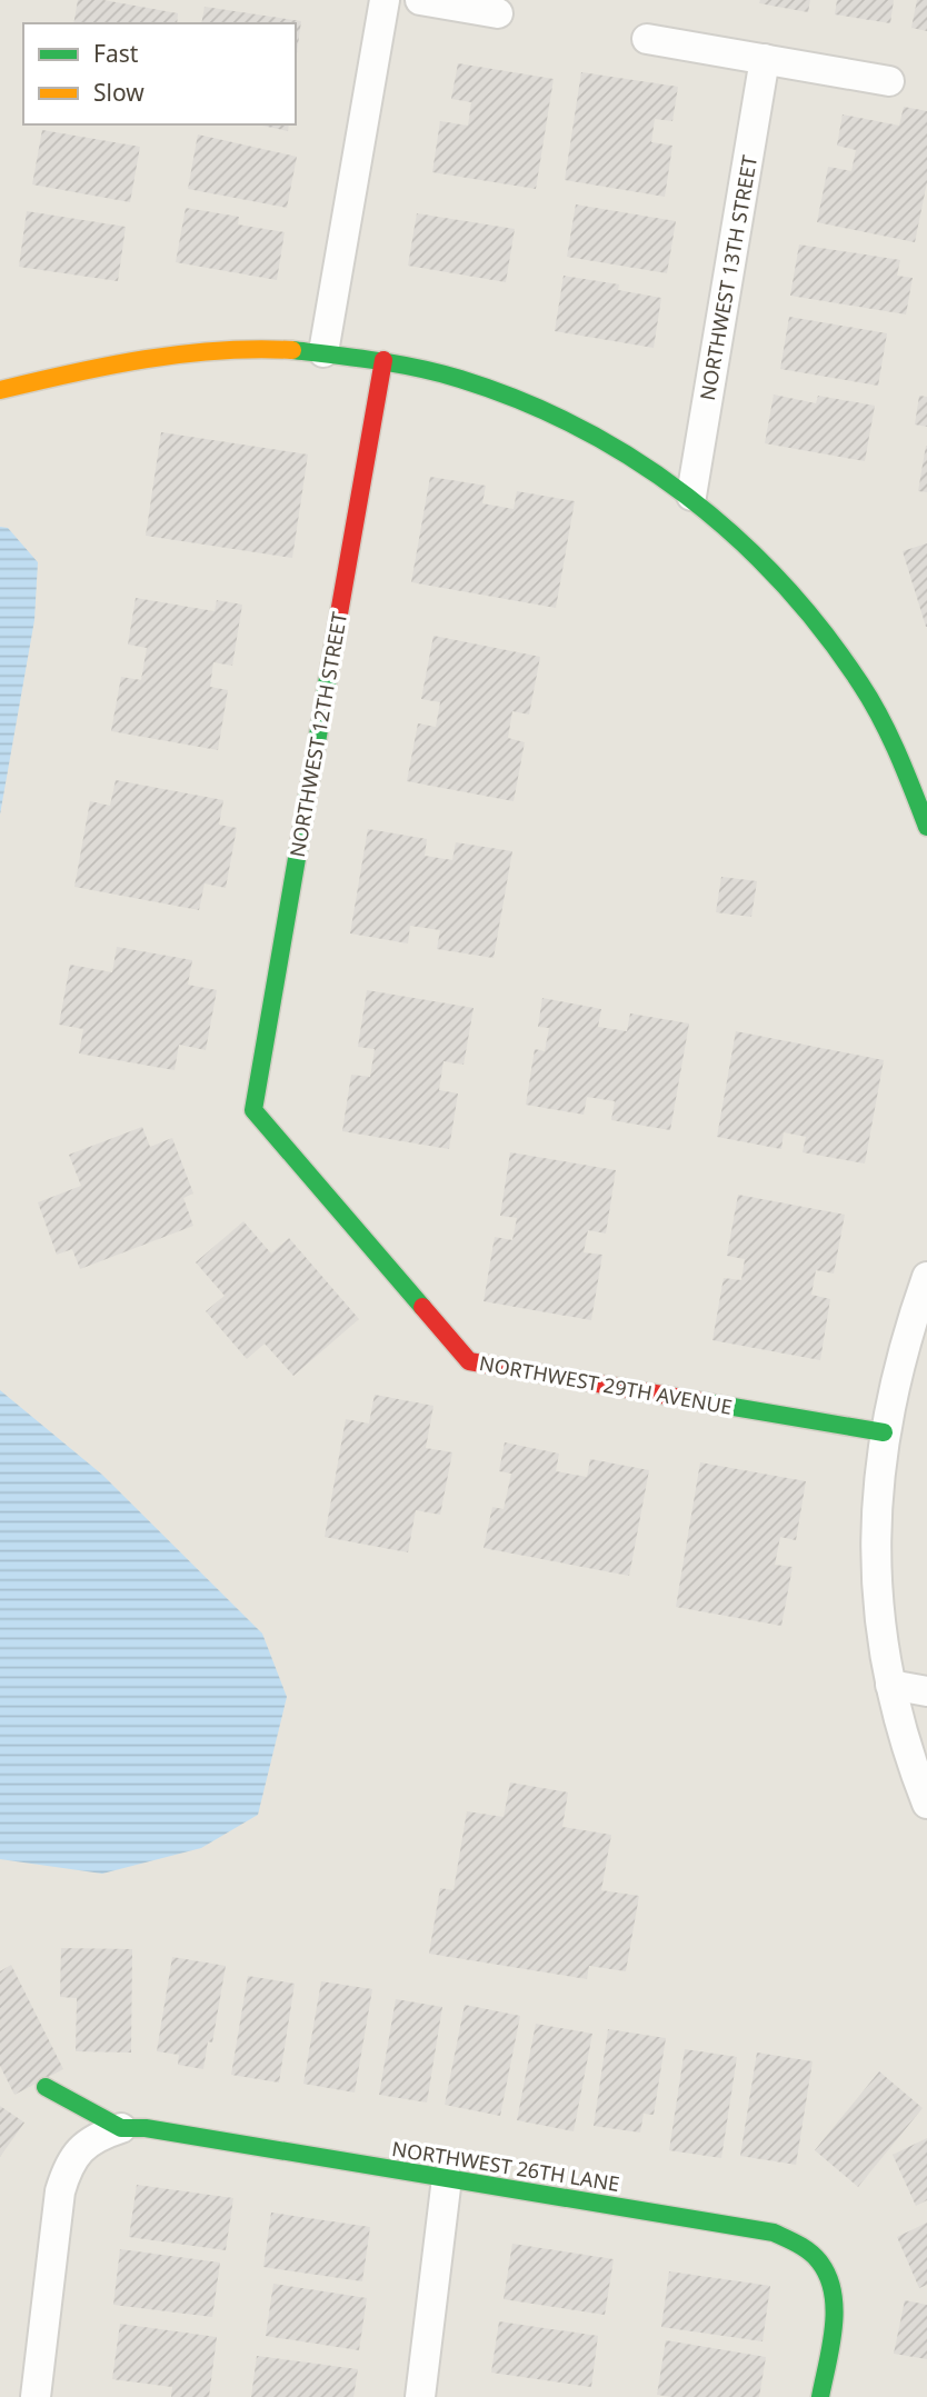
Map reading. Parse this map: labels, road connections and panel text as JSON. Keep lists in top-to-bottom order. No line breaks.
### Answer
{"streets":{"street":["NORTHWEST 13TH STREET","NORTHWEST 12TH STREET","NORTHWEST 29TH AVENUE","NORTHWEST 26TH LANE"]},"crossings":[["NORTHWEST 12TH STREET","NORTHWEST 29TH AVENUE"]],"legend":["Fast","Slow"]}
